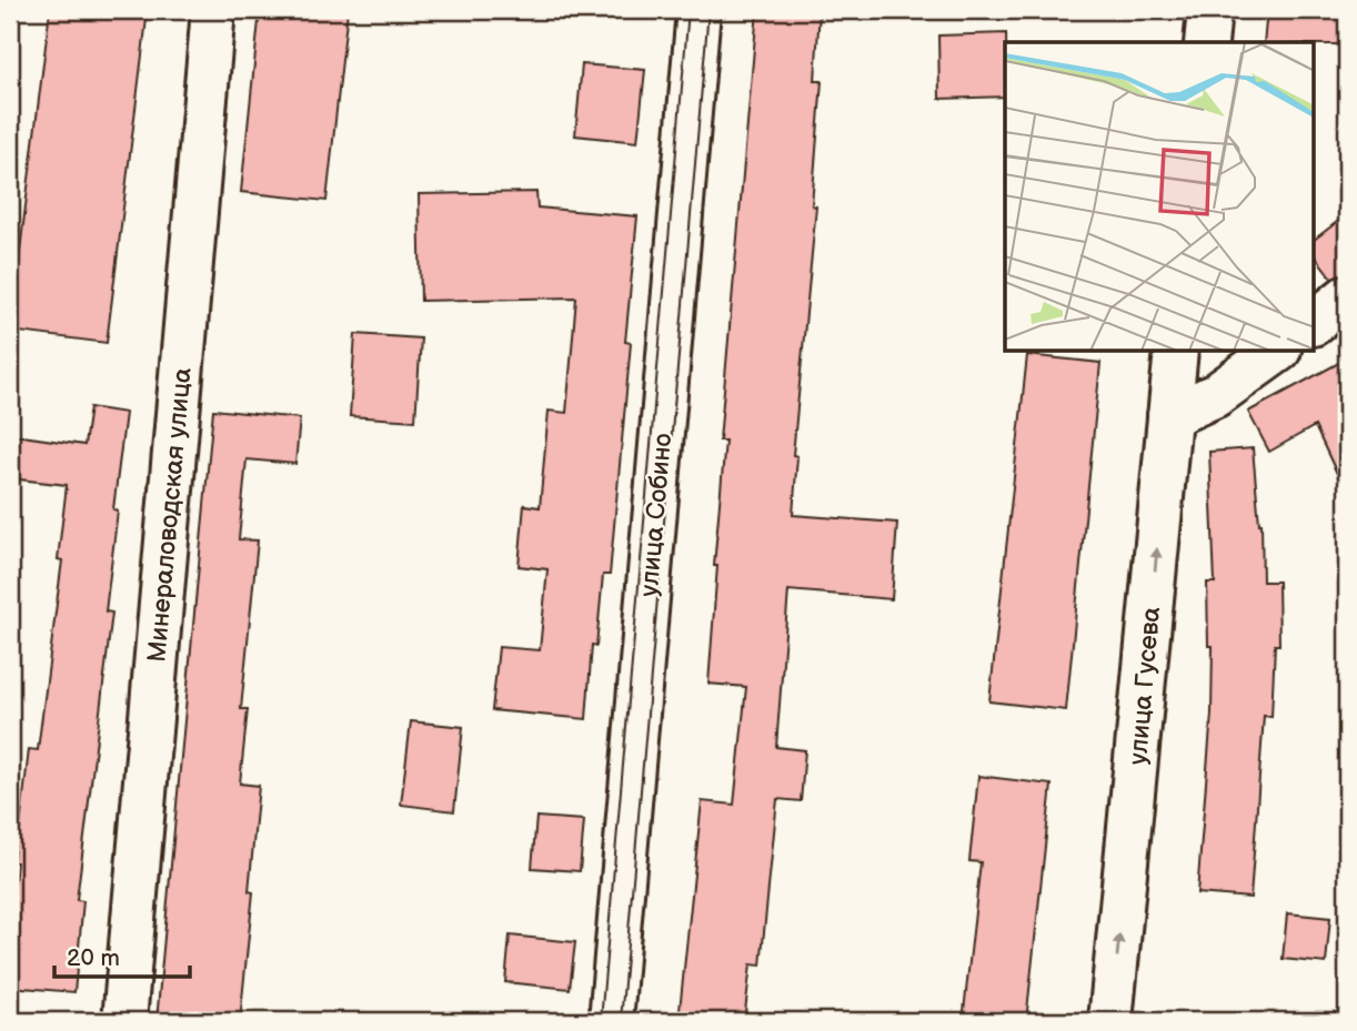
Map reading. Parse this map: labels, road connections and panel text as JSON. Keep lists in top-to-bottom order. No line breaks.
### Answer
{"streets":{"street":["Минераловодская улица","улица Собино","улица Гусева"]},"one_way":["улица Гусева"],"scale_bar":"20 m"}
